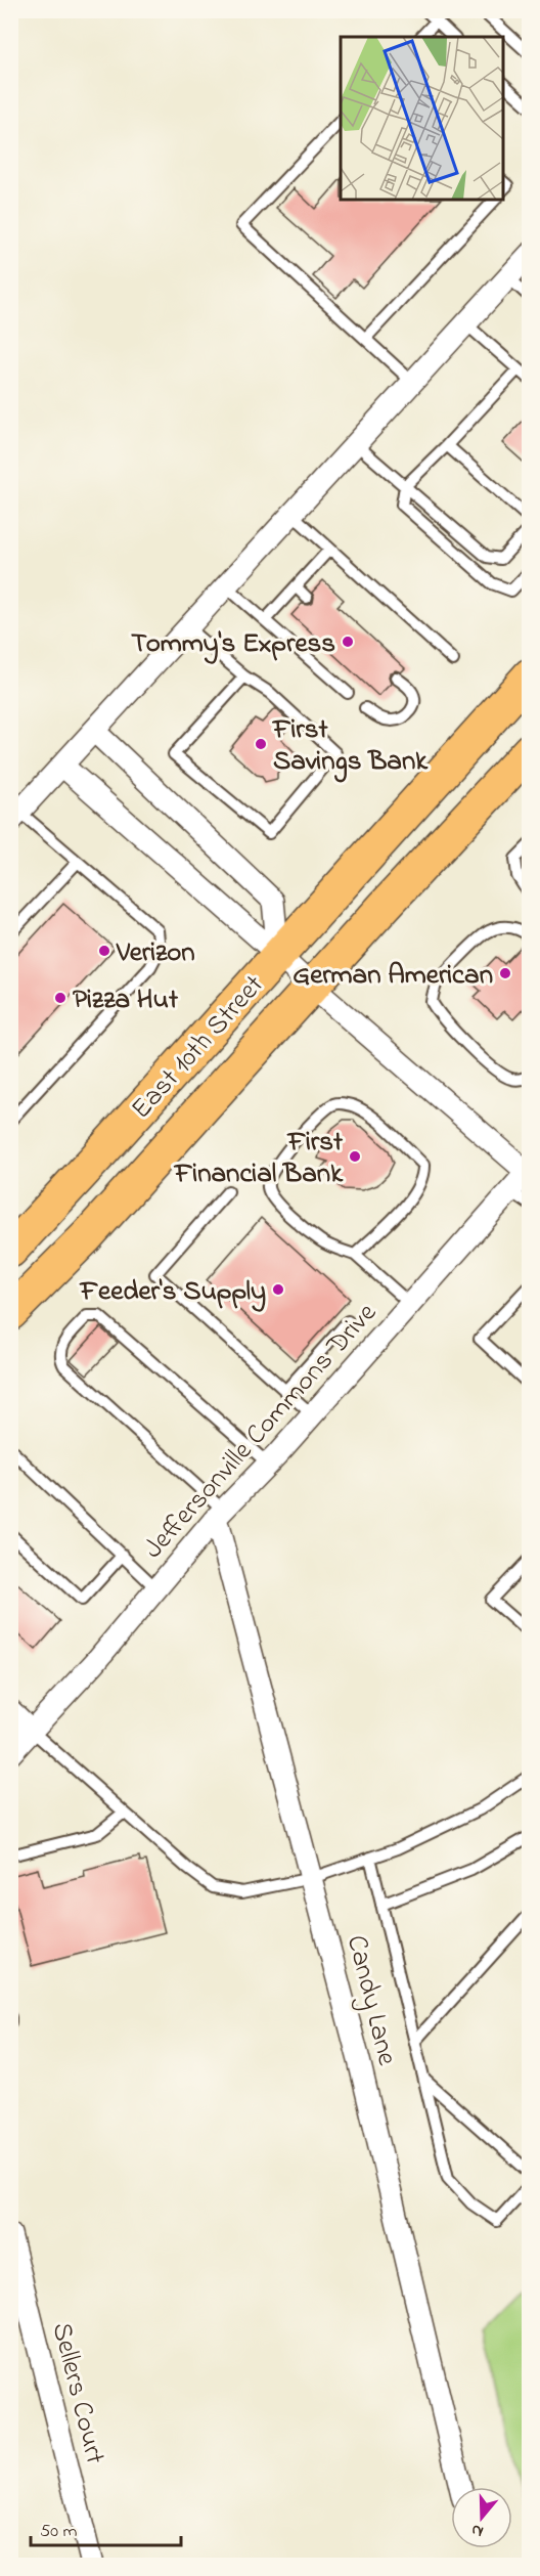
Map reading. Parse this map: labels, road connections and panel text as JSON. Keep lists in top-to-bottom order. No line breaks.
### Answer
{"streets":{"main road":["East 10th Street"],"street":["Jeffersonville Commons Drive","Candy Lane","Sellers Court"]},"crossings":[["Jeffersonville Commons Drive","Candy Lane"]],"places":["Tommy's Express","First Savings Bank","Verizon","German American","Pizza Hut","First Financial Bank","Feeder's Supply"],"scale_bar":"50 m","north":"bottom"}
